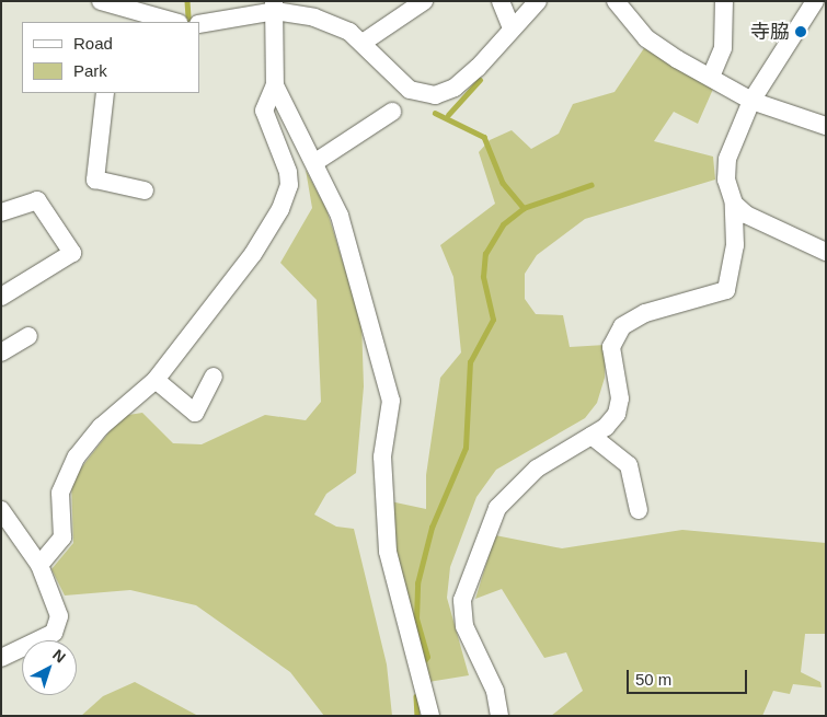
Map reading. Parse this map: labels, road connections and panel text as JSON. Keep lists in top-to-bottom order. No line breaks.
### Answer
{"places":["寺脇"],"legend":["Road","Park"],"scale_bar":"50 m","north":"top right"}
